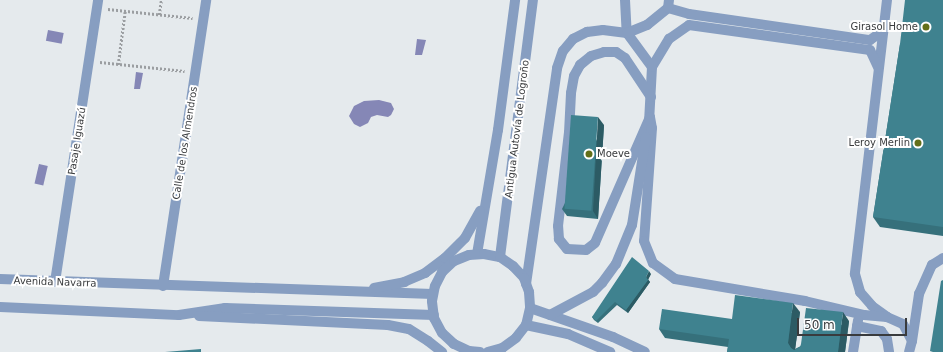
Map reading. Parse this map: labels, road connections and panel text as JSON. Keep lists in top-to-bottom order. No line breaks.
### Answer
{"streets":{"street":["Antigua Autovía de Logroño","Pasaje Iguazú","Calle de los Almendros","Avenida Navarra"]},"crossings":[["Pasaje Iguazú","Avenida Navarra"],["Calle de los Almendros","Avenida Navarra"]],"places":["Girasol Home","Leroy Merlin","Moeve"],"scale_bar":"50 m"}
